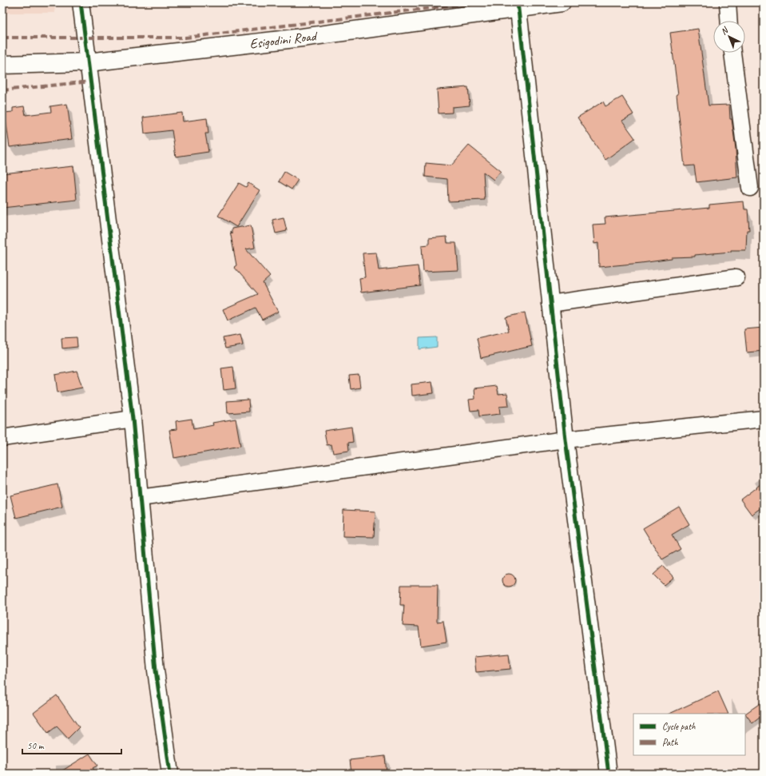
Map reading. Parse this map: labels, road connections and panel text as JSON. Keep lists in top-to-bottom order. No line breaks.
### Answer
{"streets":{"main road":["Esigodini Road"]},"legend":["Cycle path","Path"],"scale_bar":"50 m","north":"top left"}
